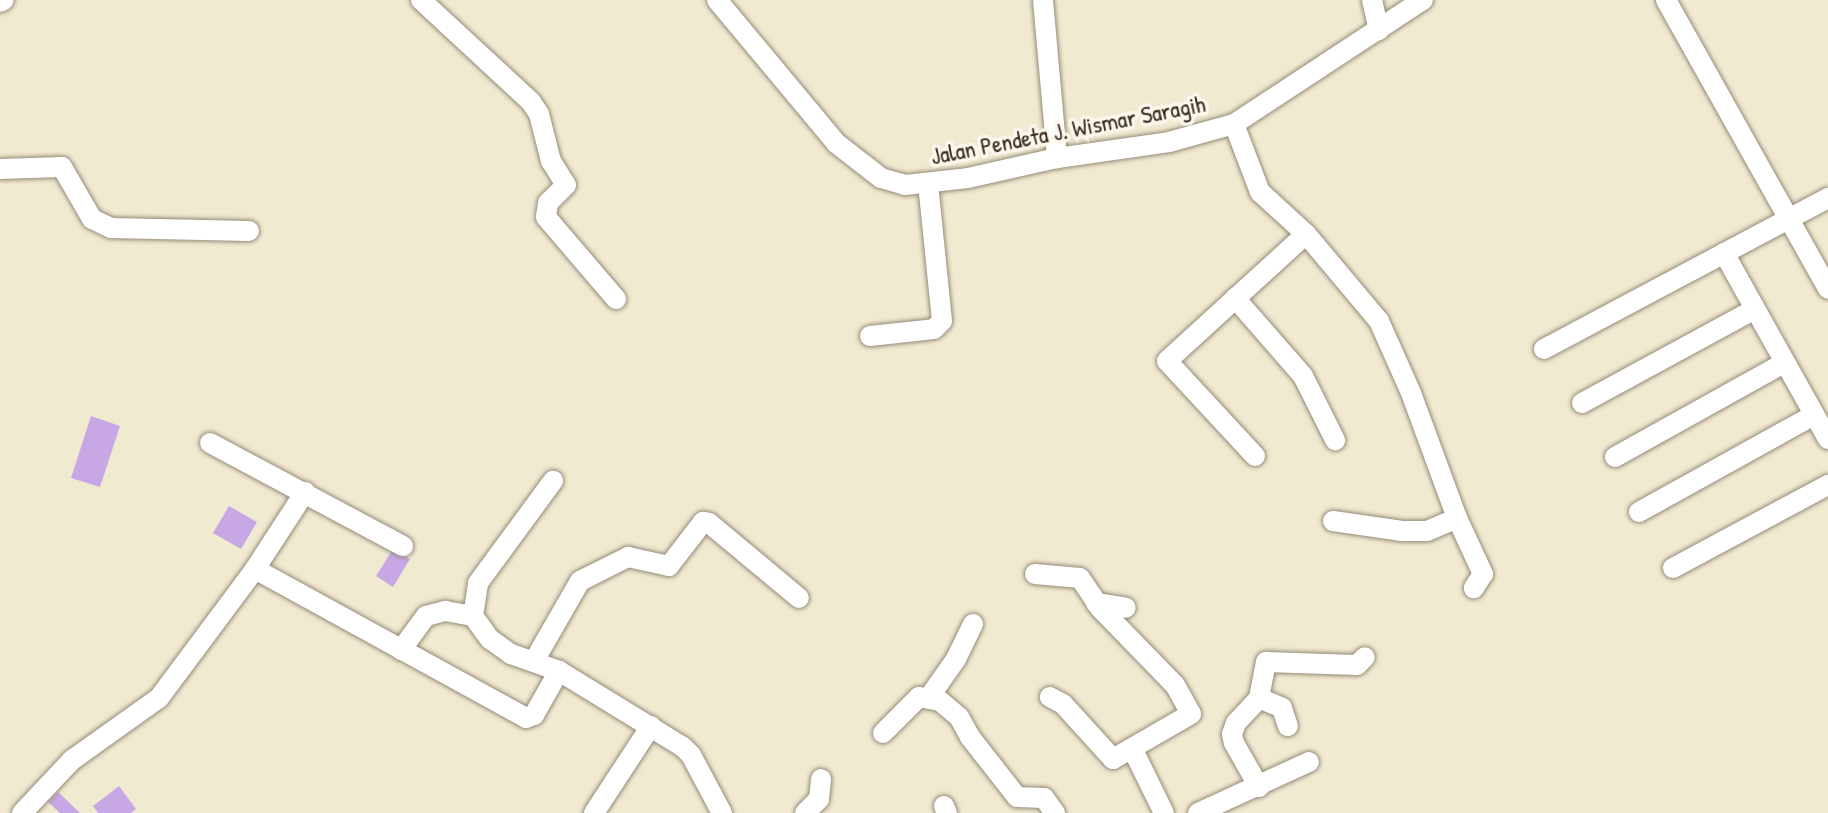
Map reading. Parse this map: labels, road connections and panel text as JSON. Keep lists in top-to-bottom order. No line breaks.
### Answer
{"streets":{"street":["Jalan Pendeta J. Wismar Saragih"]}}
